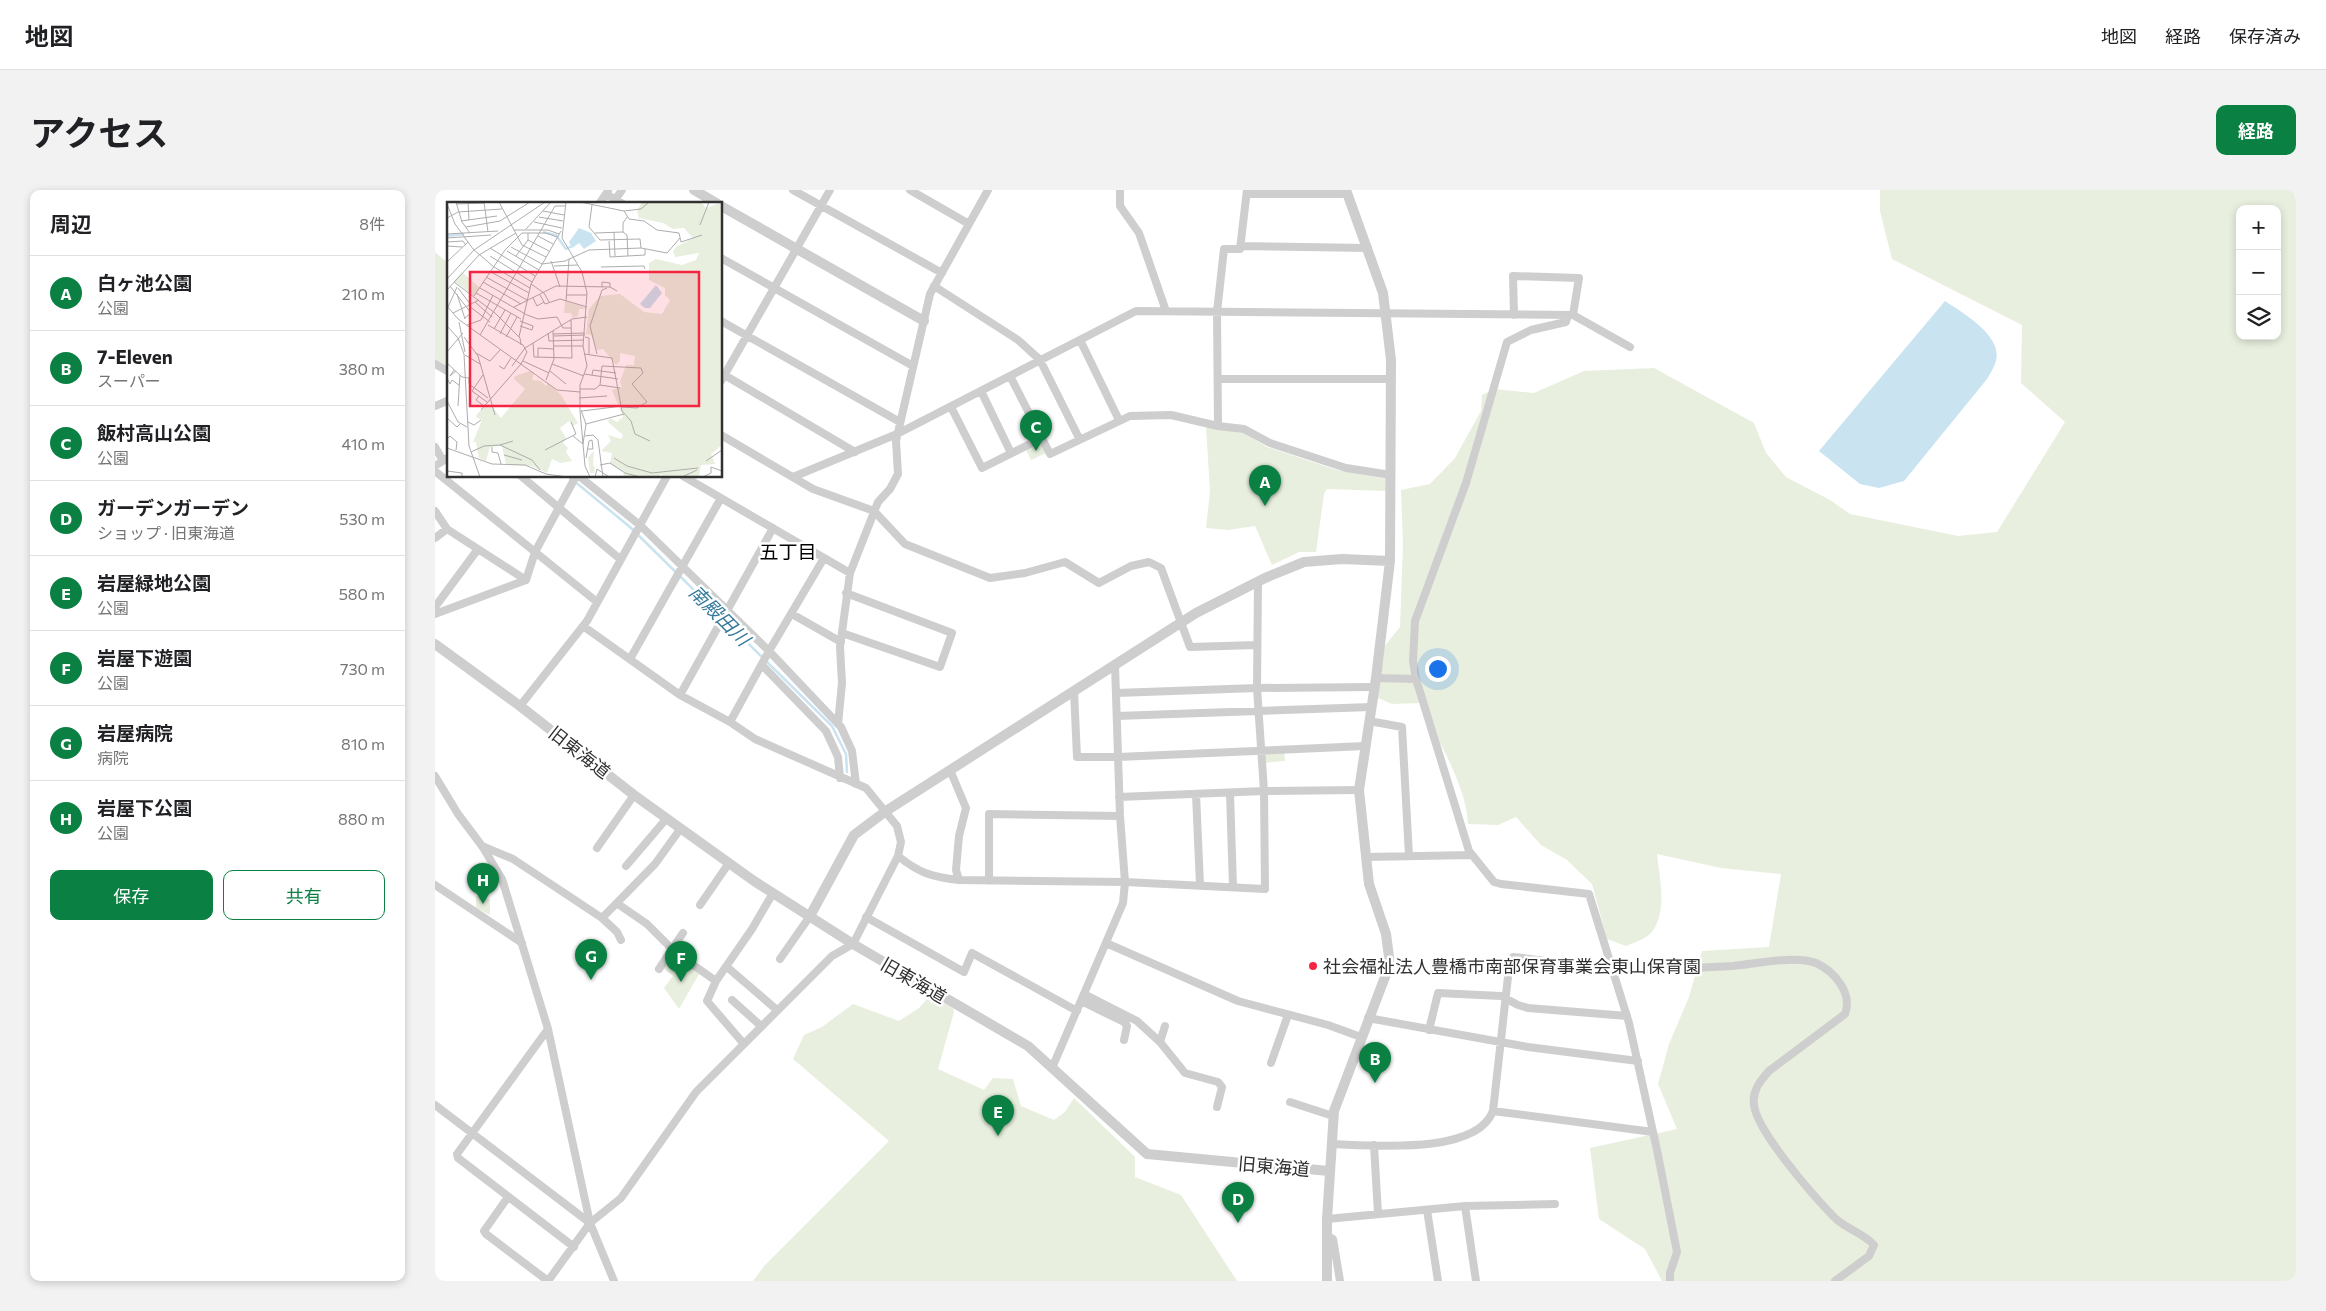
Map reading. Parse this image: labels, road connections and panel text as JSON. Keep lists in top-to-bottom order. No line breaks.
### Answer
{"streets":{"street":["旧東海道"]},"districts":["五丁目"],"water":["南殿田川"],"places":["社会福祉法人豊橋市南部保育事業会東山保育園"],"page":{"header":"地図","nav":["地図","経路","保存済み"],"title":"アクセス","buttons":["経路",["保存","共有"]],"heading":["周辺","8件"],"map_buttons":["+","−"],"list":[{"mark":"A","name":"白ヶ池公園","note":"公園","value":"210 m"},{"mark":"B","name":"7-Eleven","note":"スーパー","value":"380 m"},{"mark":"C","name":"飯村高山公園","note":"公園","value":"410 m"},{"mark":"D","name":"ガーデンガーデン","note":"ショップ · 旧東海道","value":"530 m"},{"mark":"E","name":"岩屋緑地公園","note":"公園","value":"580 m"},{"mark":"F","name":"岩屋下遊園","note":"公園","value":"730 m"},{"mark":"G","name":"岩屋病院","note":"病院","value":"810 m"},{"mark":"H","name":"岩屋下公園","note":"公園","value":"880 m"}],"pins":["C","A","H","G","F","B","E","D"]}}
